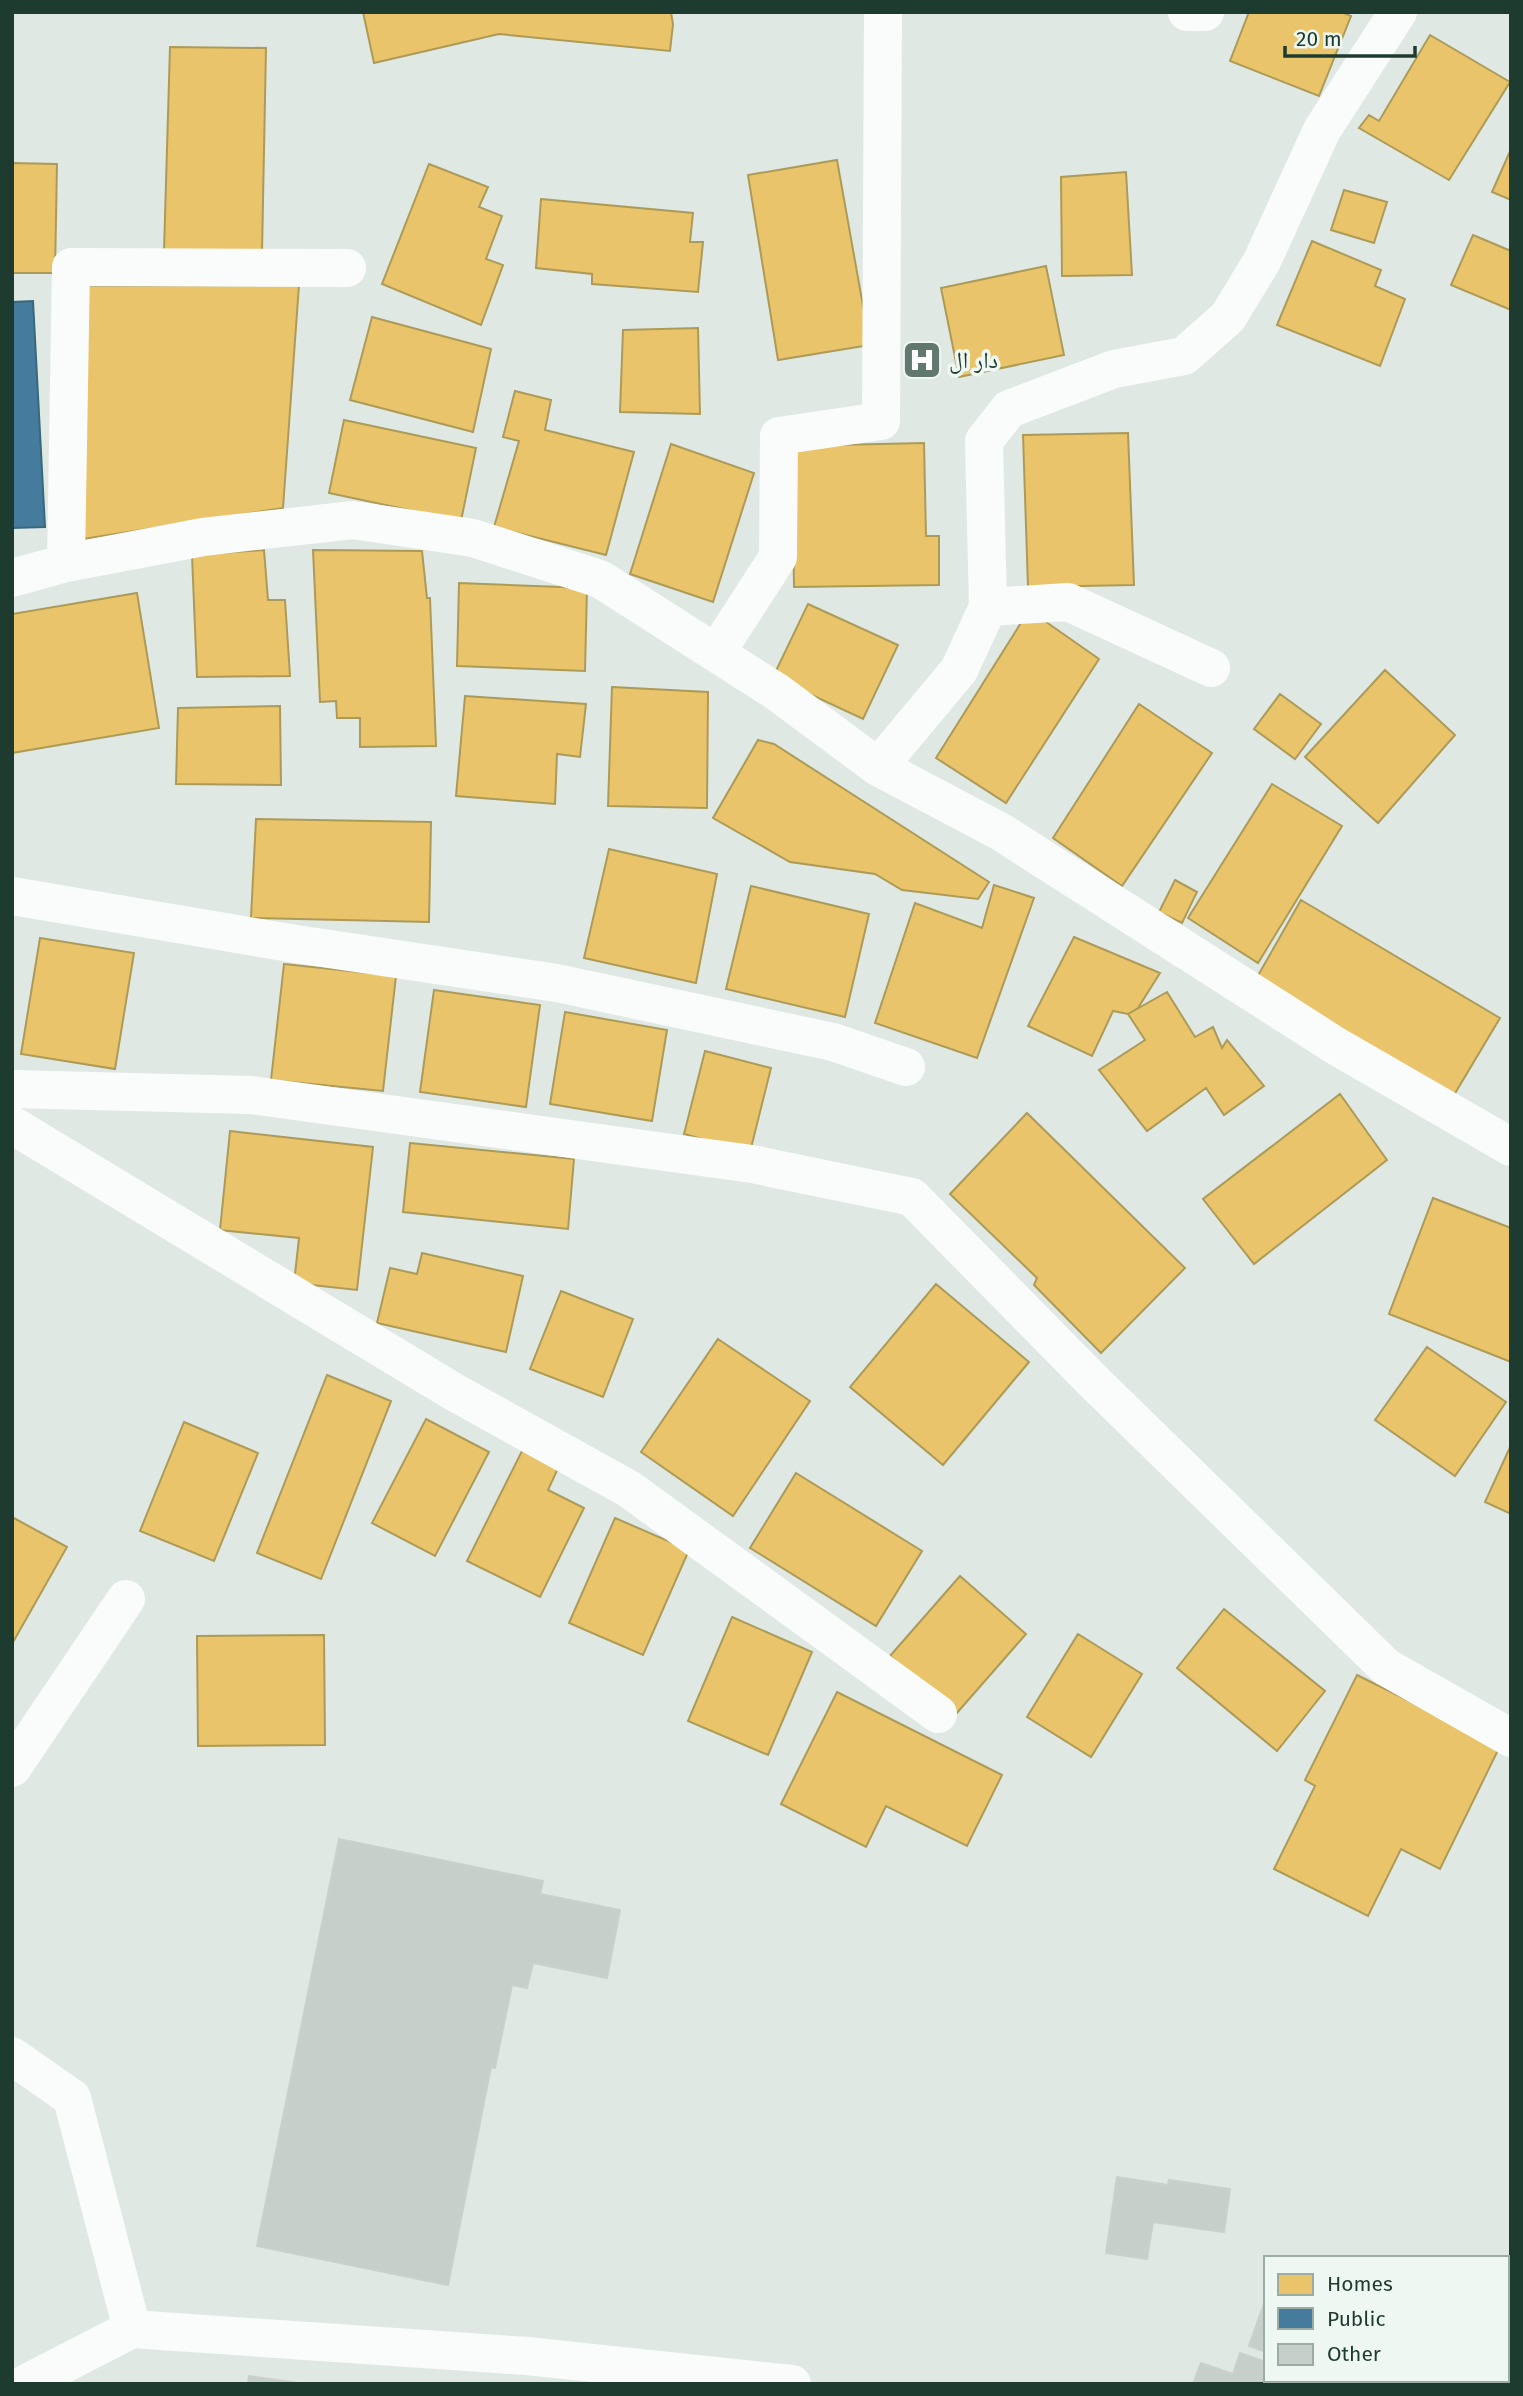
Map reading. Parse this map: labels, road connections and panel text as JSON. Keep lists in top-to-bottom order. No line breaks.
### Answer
{"places":{"hospital":["دار ال"]},"legend":["Homes","Public","Other"],"scale_bar":"20 m"}
